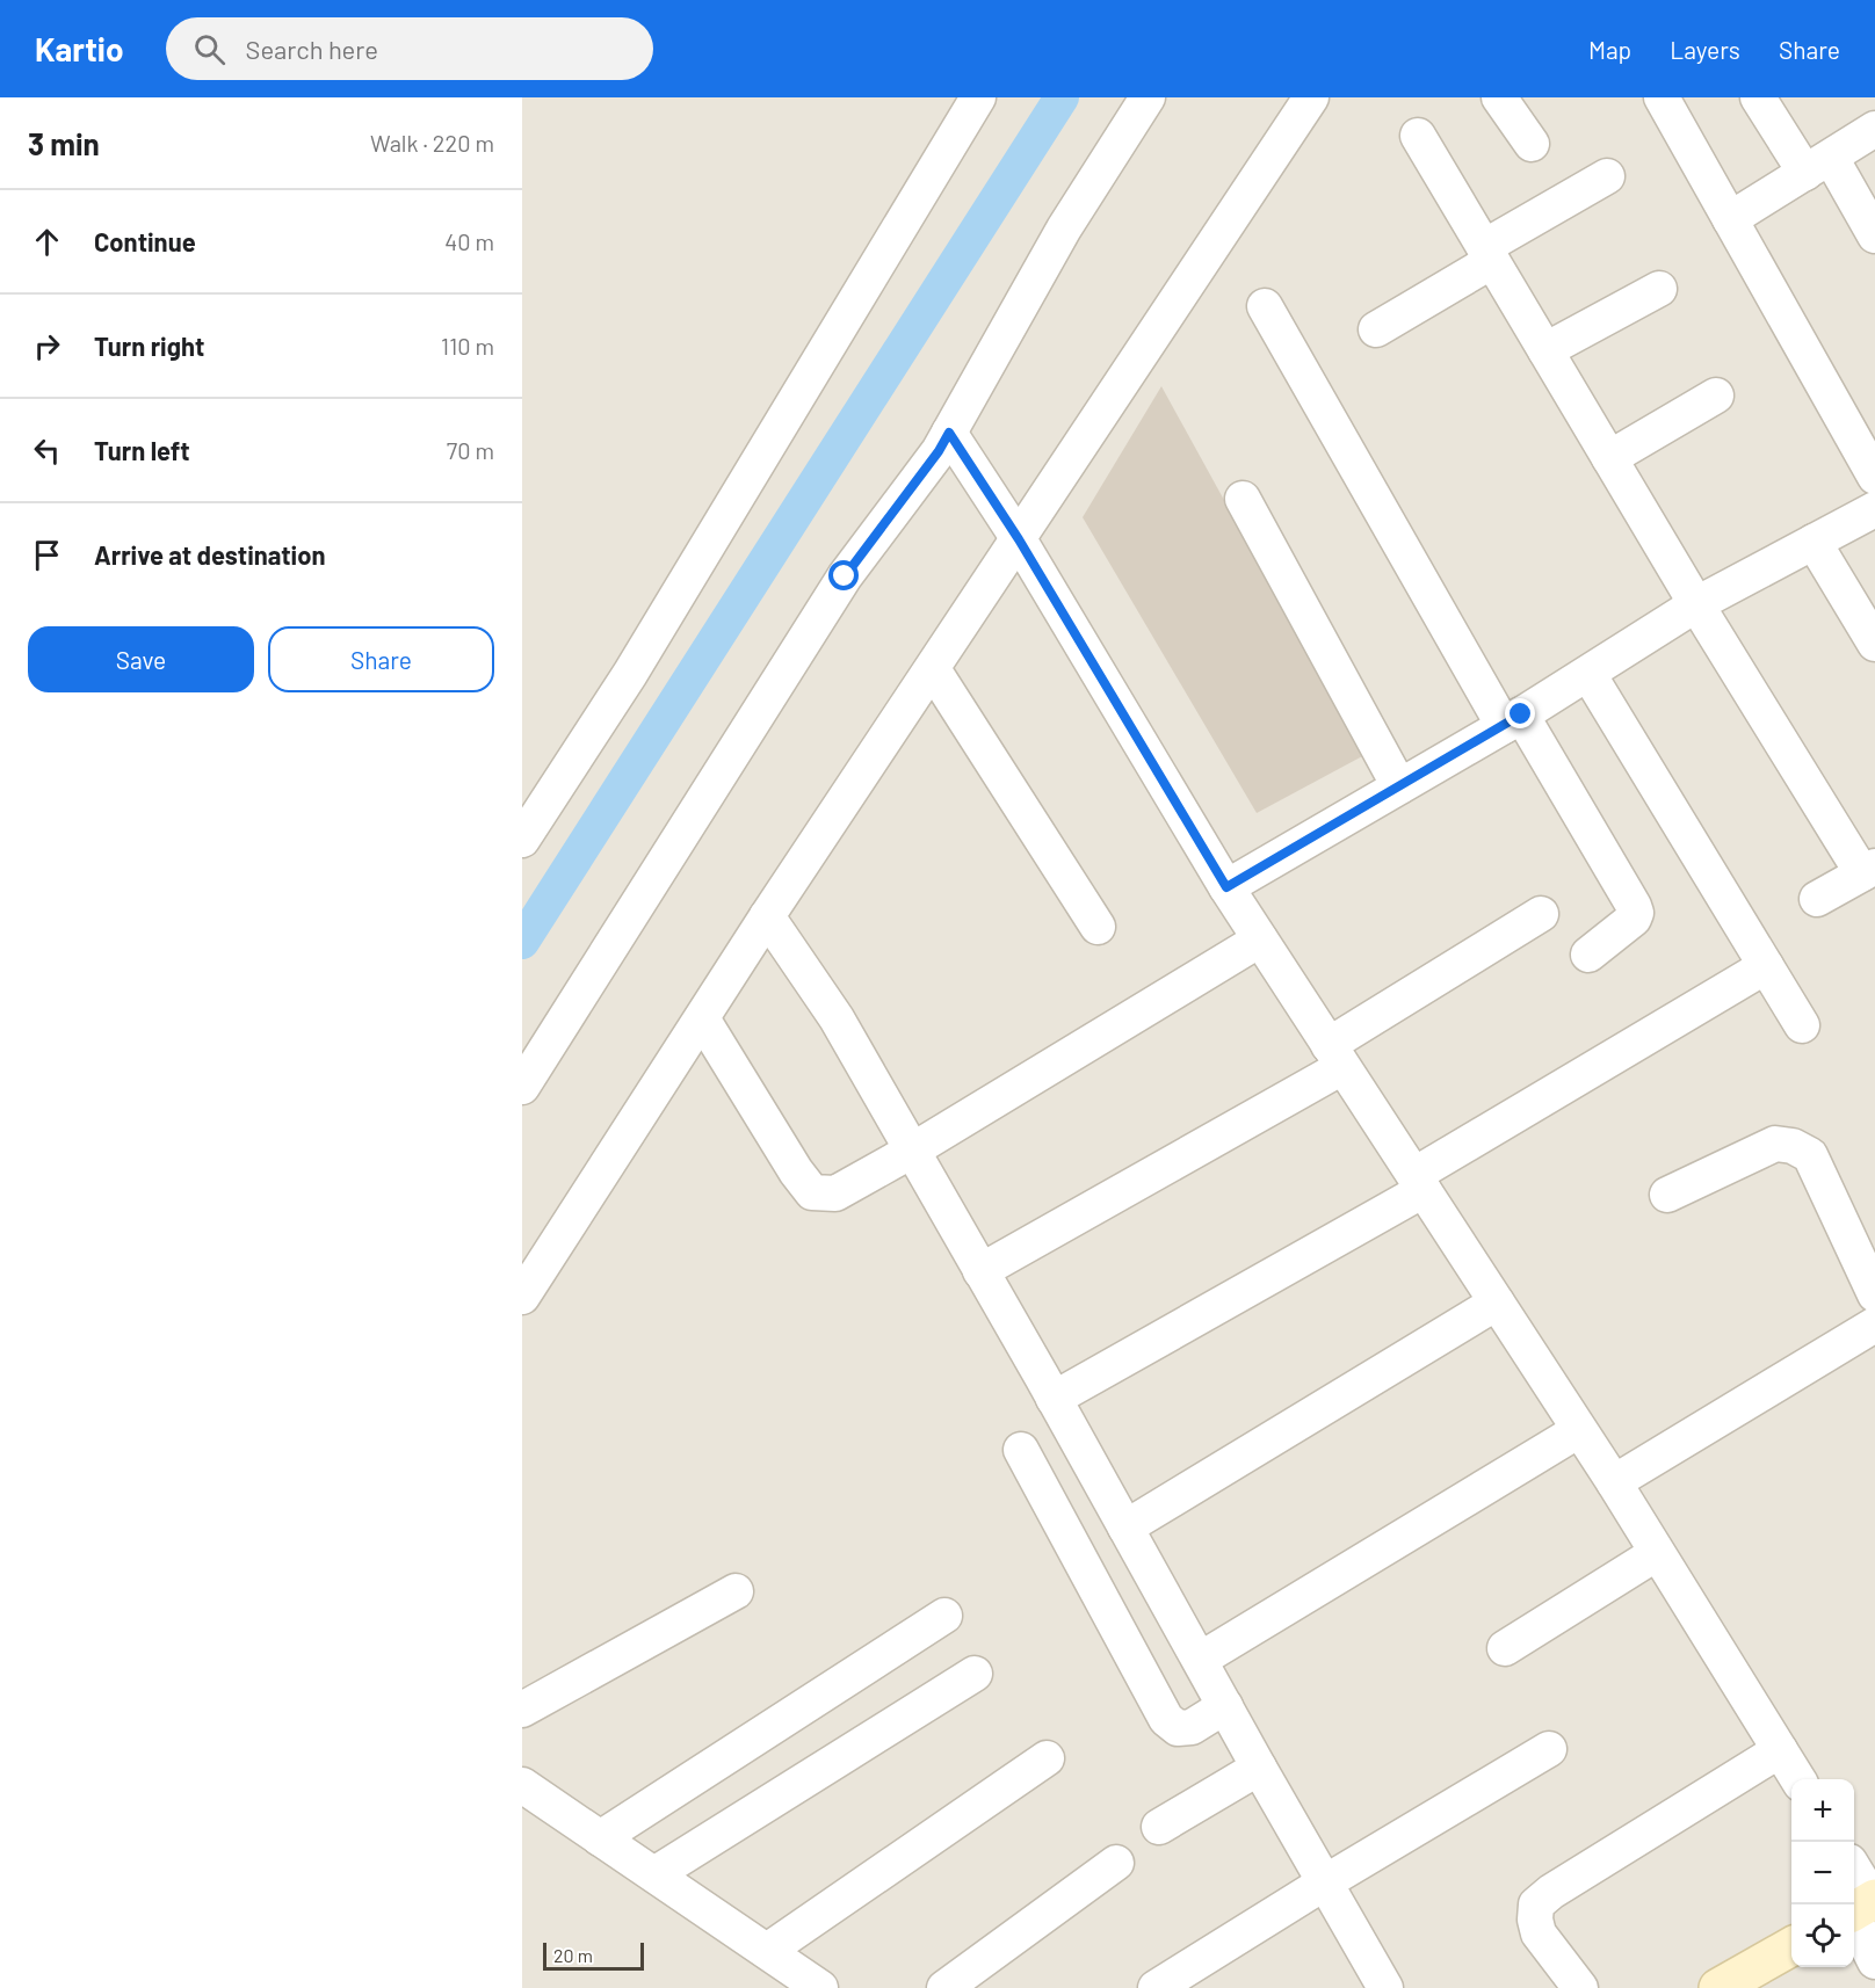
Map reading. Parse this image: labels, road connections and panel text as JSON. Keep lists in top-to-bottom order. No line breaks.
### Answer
{"scale_bar":"20 m","page":{"header":"Kartio","search":"Search here","nav":["Map","Layers","Share"],"heading":["3 min","Walk · 220 m"],"list":[["Continue","40 m"],["Turn right","110 m"],["Turn left","70 m"],"Arrive at destination"],"buttons":["Save","Share"],"map_buttons":["+","−"],"scale":"20 m"}}
